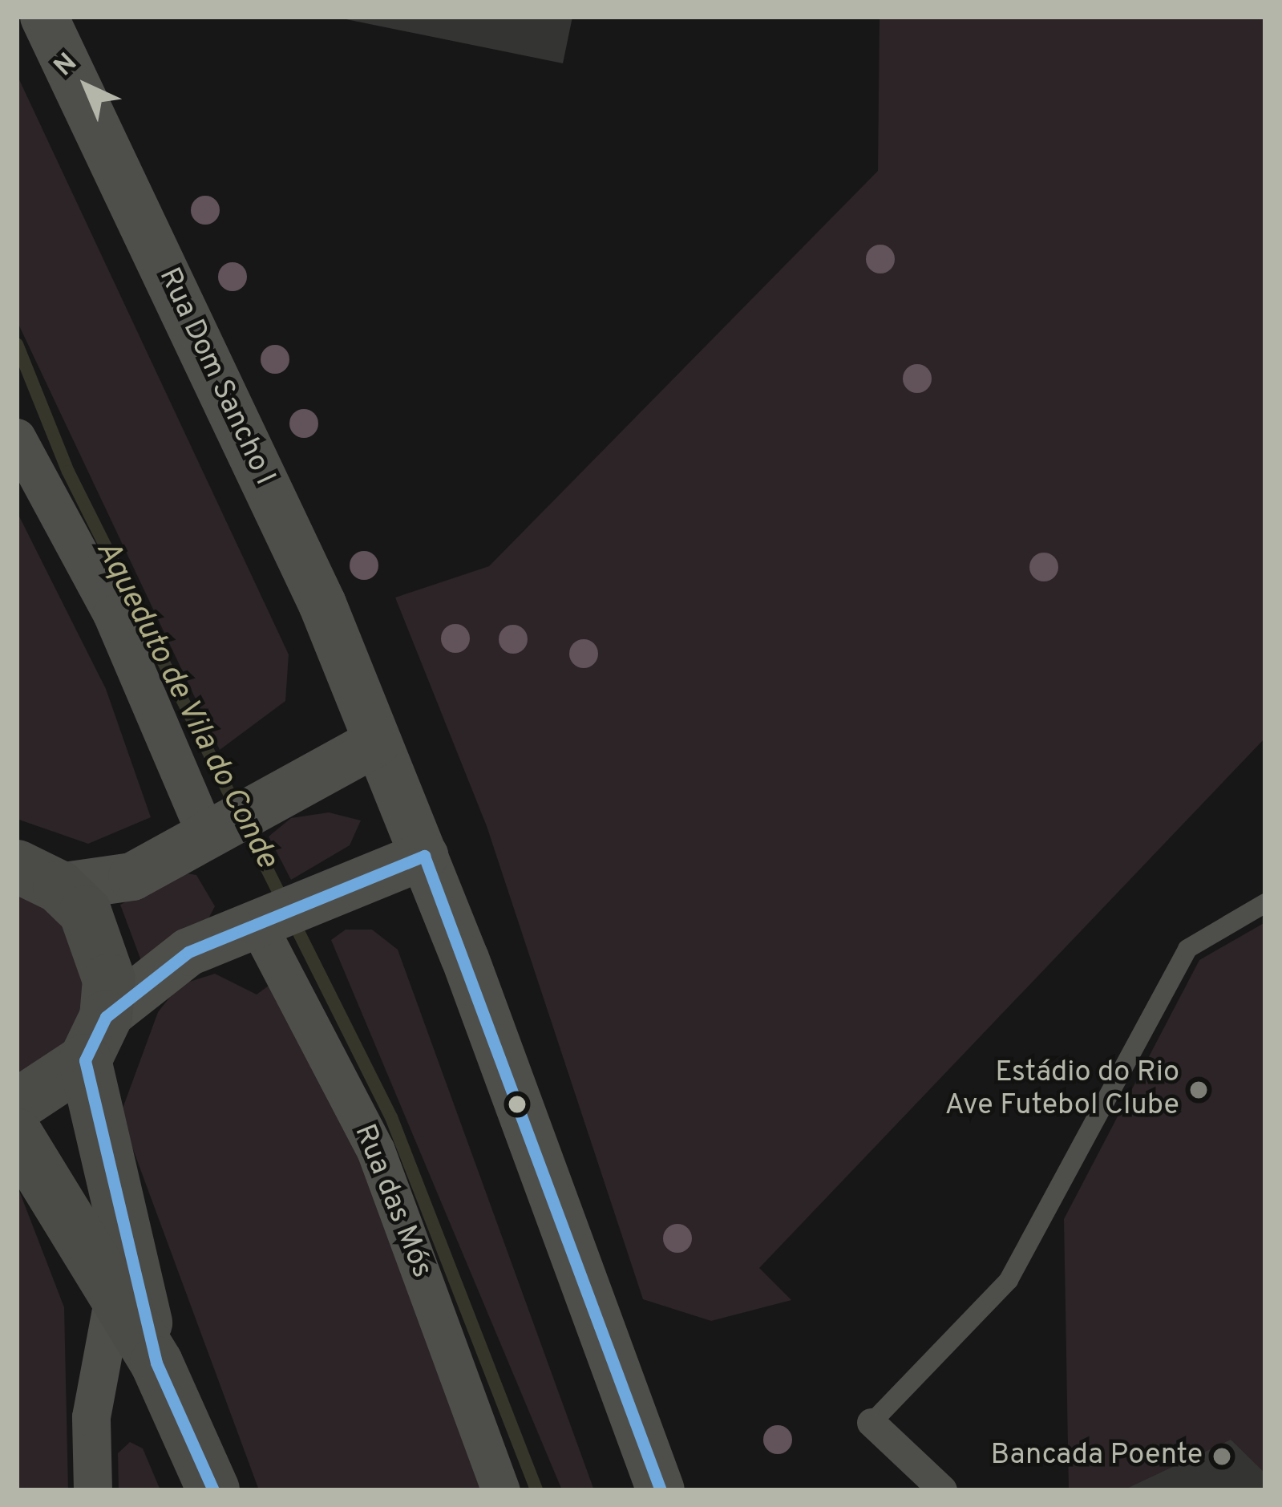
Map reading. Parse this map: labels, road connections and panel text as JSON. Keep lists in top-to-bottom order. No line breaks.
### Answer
{"streets":{"street":["Rua Dom Sancho I","Rua das Mós"]},"water":["Aqueduto de Vila do Conde"],"places":["Estádio do Rio Ave Futebol Clube","Bancada Poente"],"north":"top left"}
